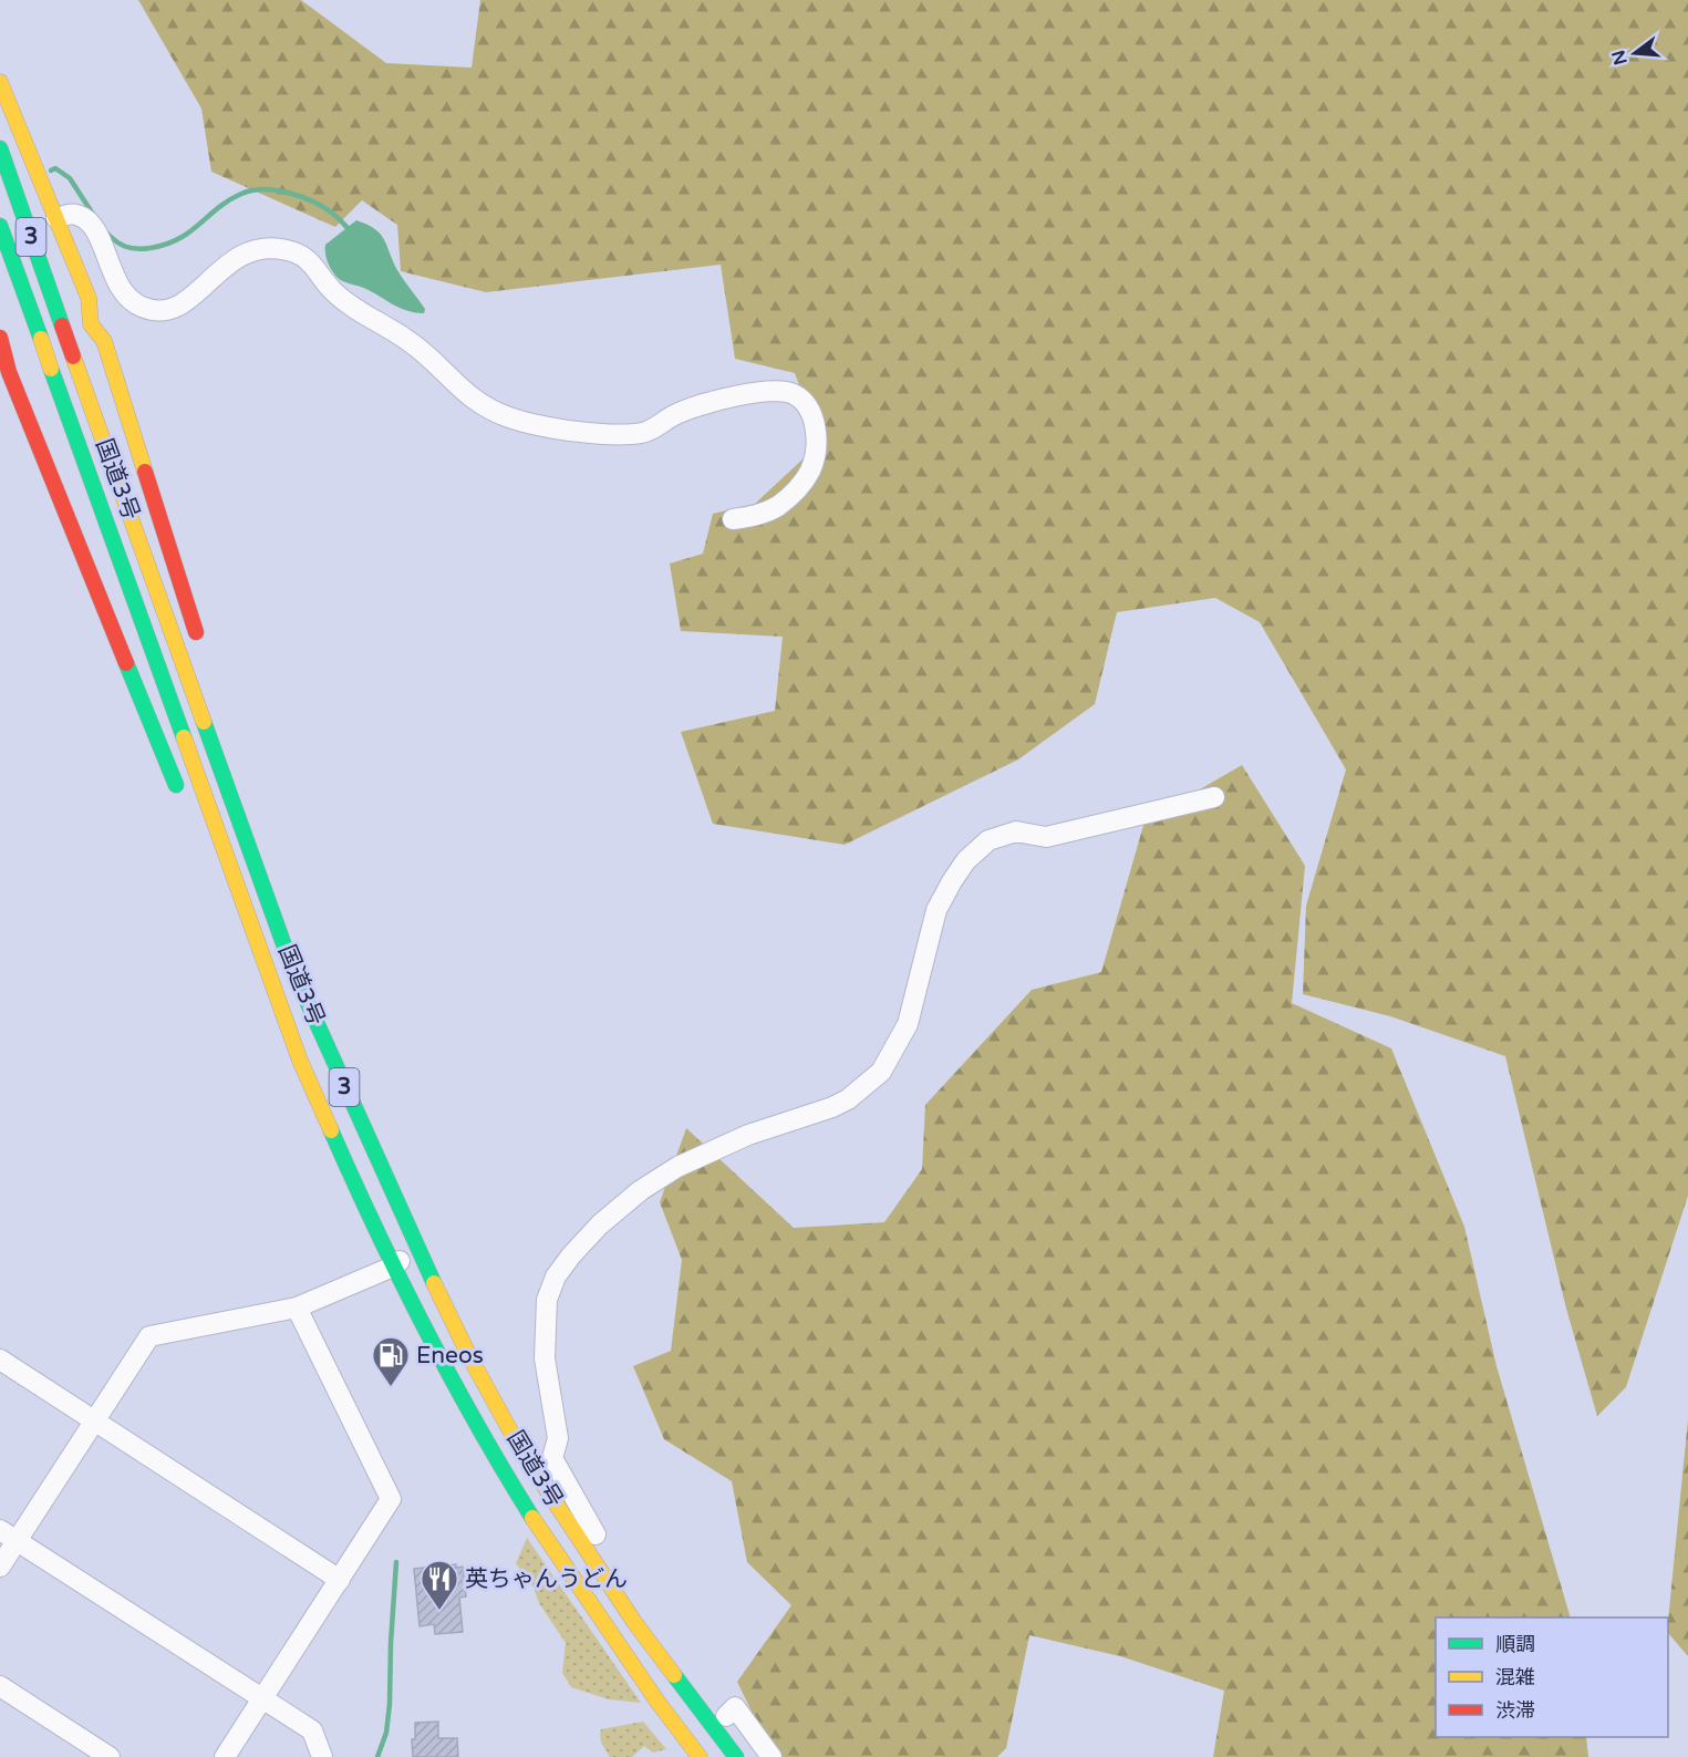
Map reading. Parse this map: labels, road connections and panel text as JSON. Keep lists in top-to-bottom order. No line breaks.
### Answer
{"streets":{"highway":["3","国道3号"]},"places":{"fuel station":["Eneos"],"restaurant":["英ちゃんうどん"]},"legend":["順調","混雑","渋滞"],"north":"left"}
